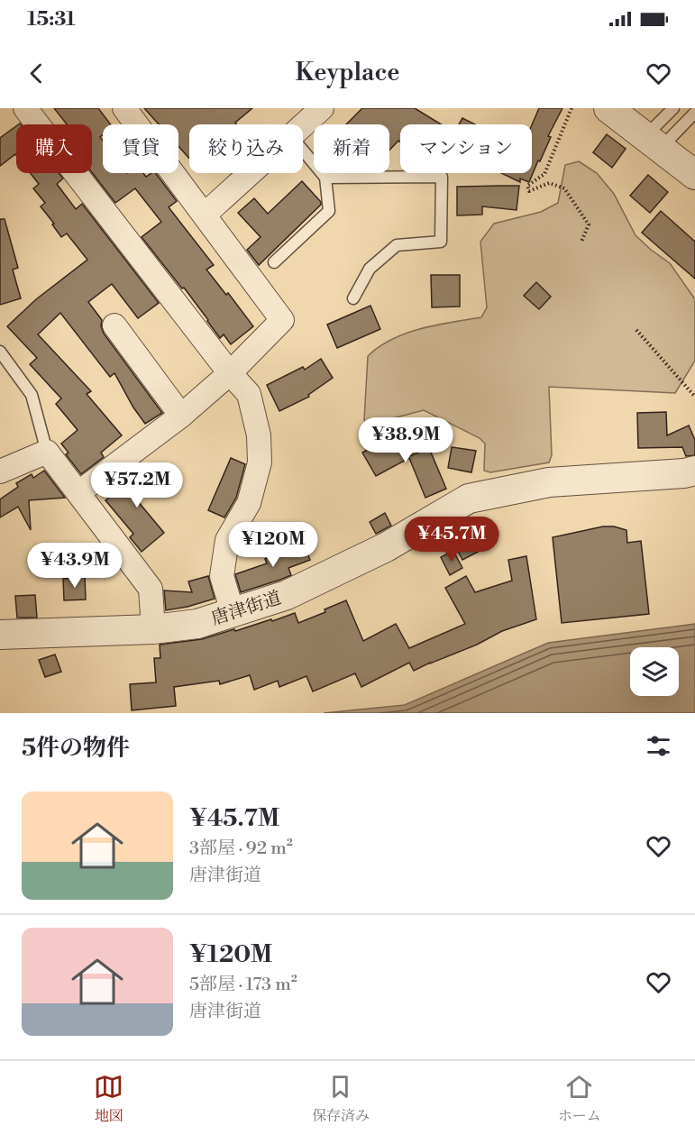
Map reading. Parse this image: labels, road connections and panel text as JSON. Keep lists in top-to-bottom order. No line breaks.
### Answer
{"streets":{"street":["唐津街道"]},"page":{"status":"15:31","header":"Keyplace","chip":["購入","賃貸","絞り込み","新着","マンション"],"price":["¥38.9M","¥57.2M","¥45.7M","¥120M","¥43.9M"],"heading":"5件の物件","list":[{"name":"¥45.7M","note":"3部屋 · 92 m² · 唐津街道"},{"name":"¥120M","note":"5部屋 · 173 m² · 唐津街道"}],"tabs":["地図","保存済み","ホーム"]}}
